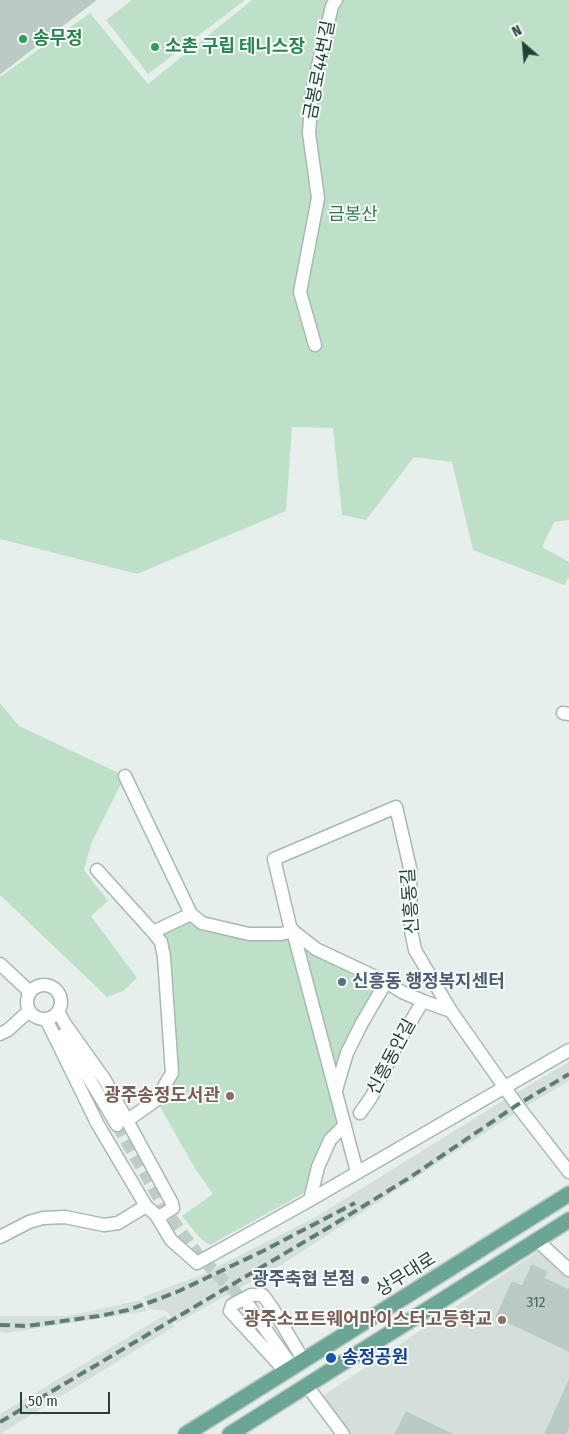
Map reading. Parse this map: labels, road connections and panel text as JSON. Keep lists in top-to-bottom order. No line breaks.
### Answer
{"streets":{"main road":["상무대로"],"street":["금봉로44번길","신흥동길","신흥동안길"]},"crossings":[["신흥동길","신흥동안길"]],"parks":["금봉산"],"places":["송무정","소촌 구립 테니스장","신흥동 행정복지센터","광주송정도서관","광주축협 본점","광주소프트웨어마이스터고등학교","송정공원"],"house_numbers":["312"],"scale_bar":"50 m","north":"top left"}
